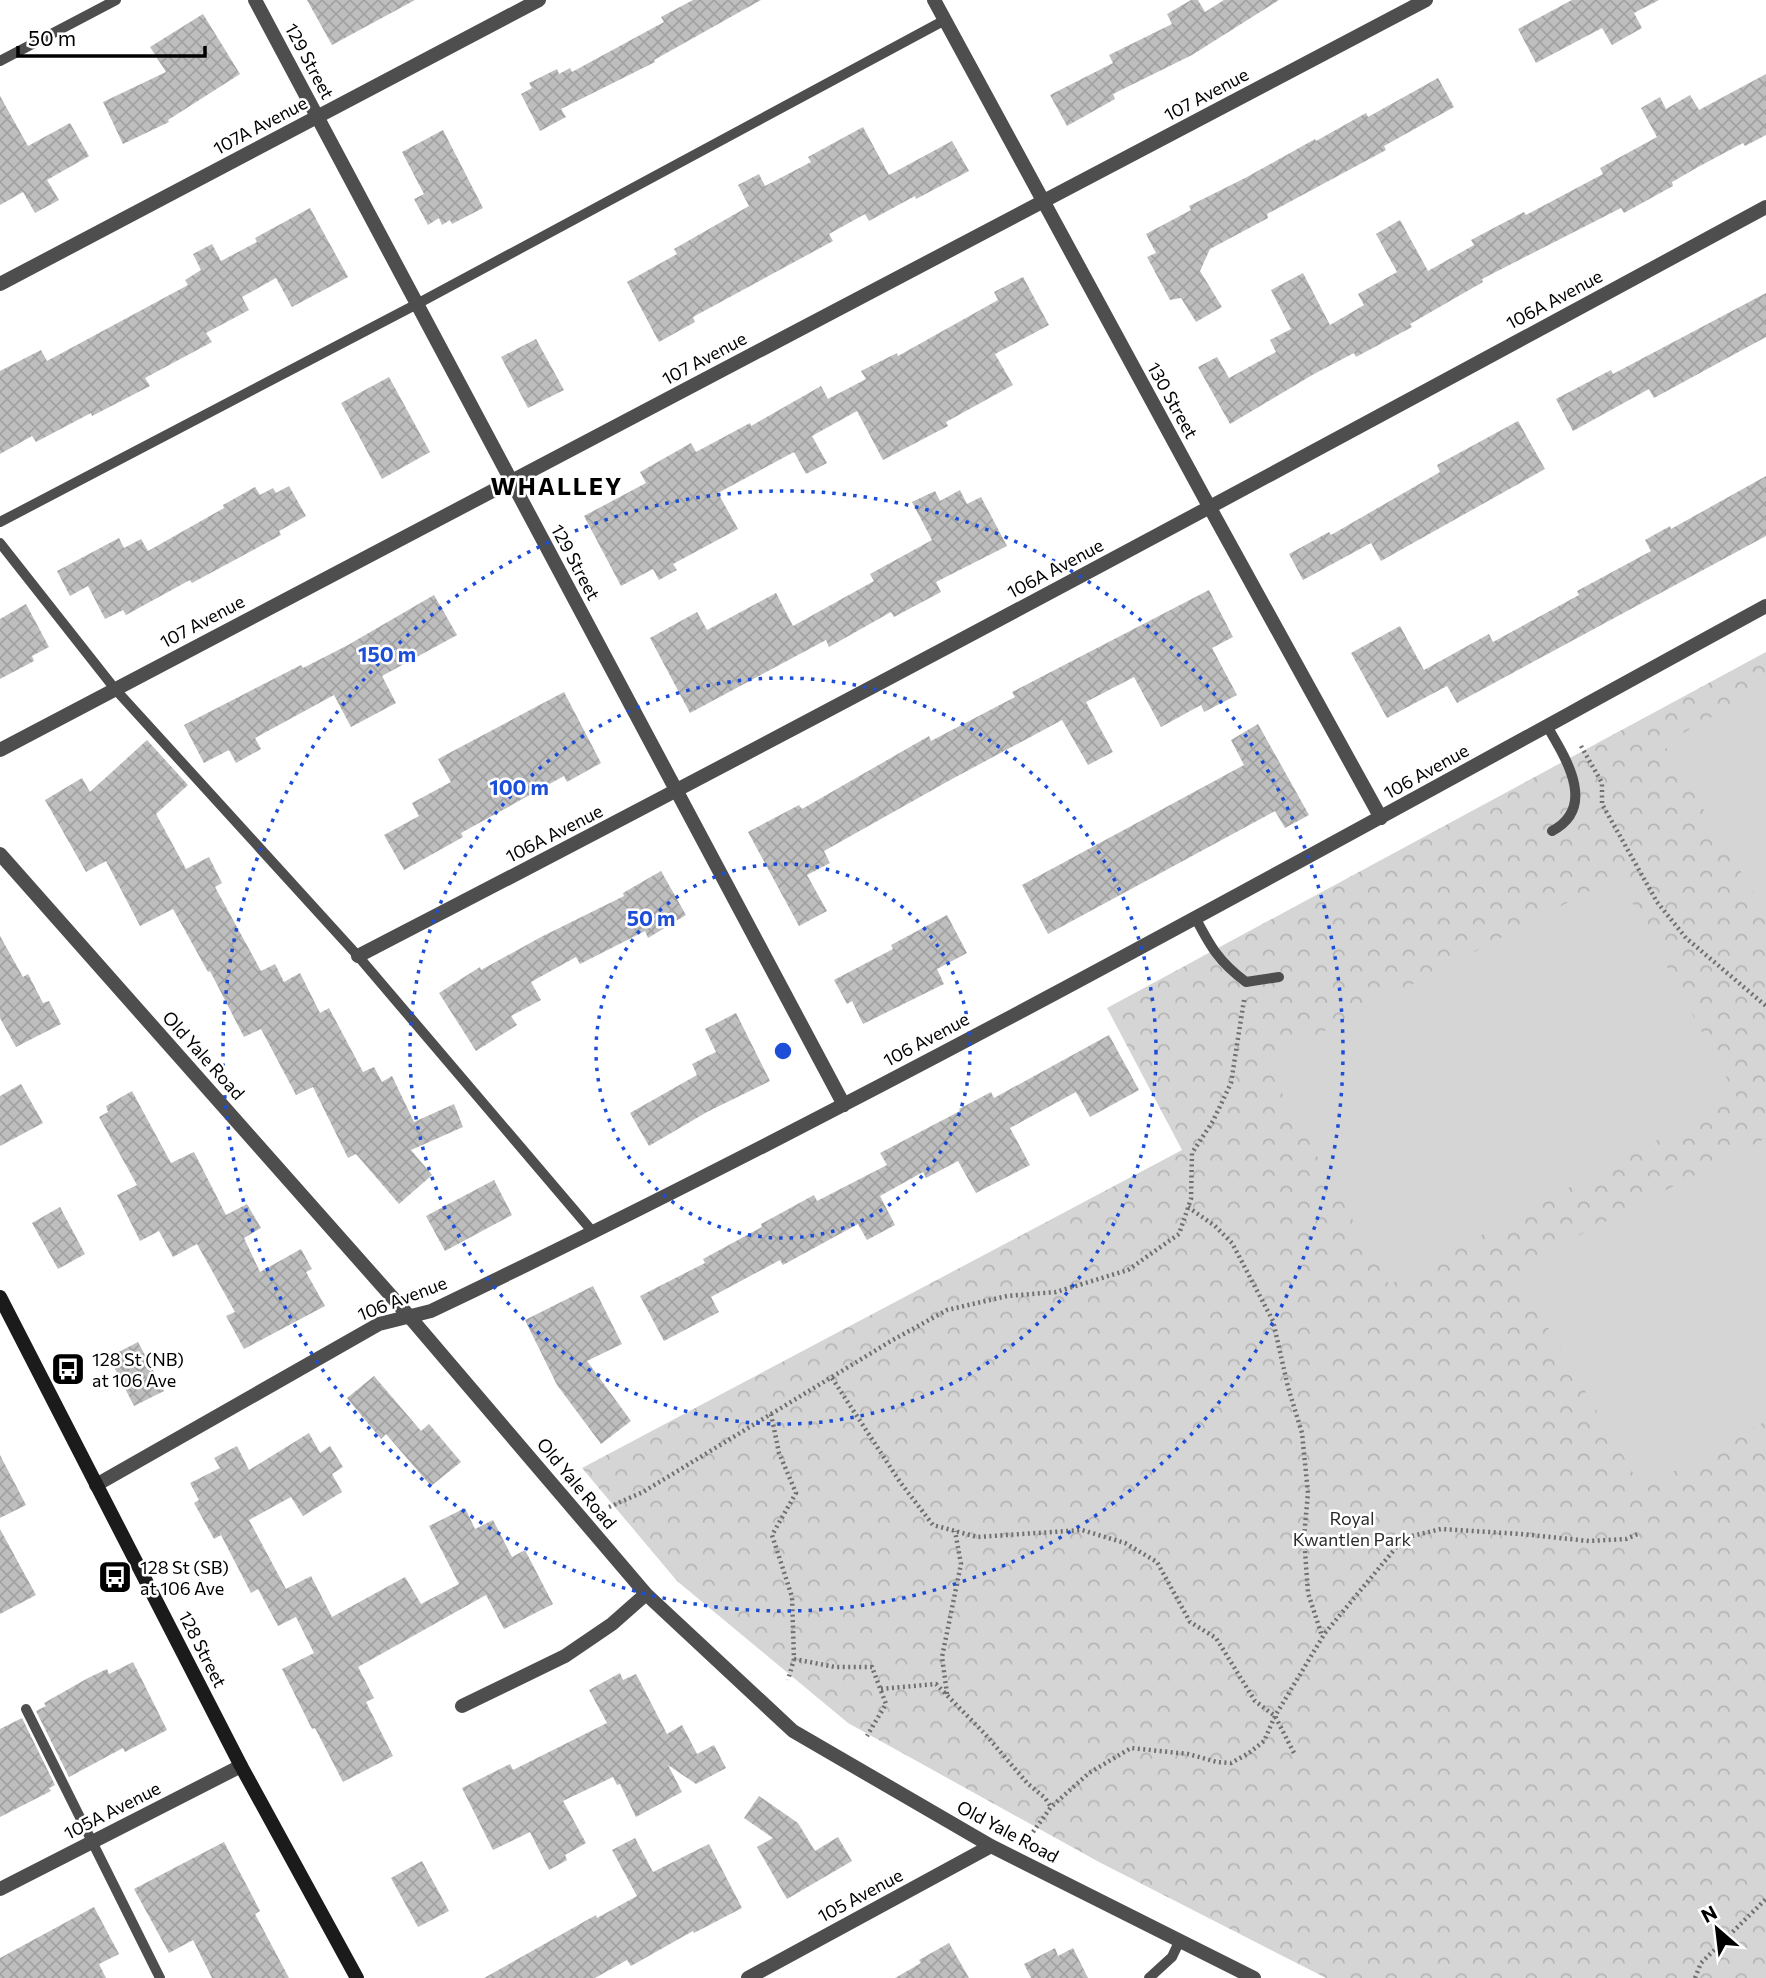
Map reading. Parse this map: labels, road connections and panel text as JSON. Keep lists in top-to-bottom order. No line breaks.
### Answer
{"streets":{"main road":["128 Street"],"street":["129 Street","107 Avenue","107A Avenue","106A Avenue","130 Street","106 Avenue","Old Yale Road","105A Avenue","105 Avenue"]},"crossings":[["129 Street","107 Avenue"],["129 Street","107A Avenue"],["129 Street","106A Avenue"],["129 Street","106 Avenue"],["107 Avenue","130 Street"],["106A Avenue","130 Street"],["130 Street","106 Avenue"],["106 Avenue","Old Yale Road"],["106 Avenue","128 Street"],["Old Yale Road","105 Avenue"],["128 Street","105A Avenue"]],"districts":["WHALLEY"],"parks":["Royal Kwantlen Park"],"places":{"bus stop":["128 St (NB) at 106 Ave","128 St (SB) at 106 Ave"]},"scale_bar":"50 m","north":"top left","rings":["150 m","100 m","50 m"]}
